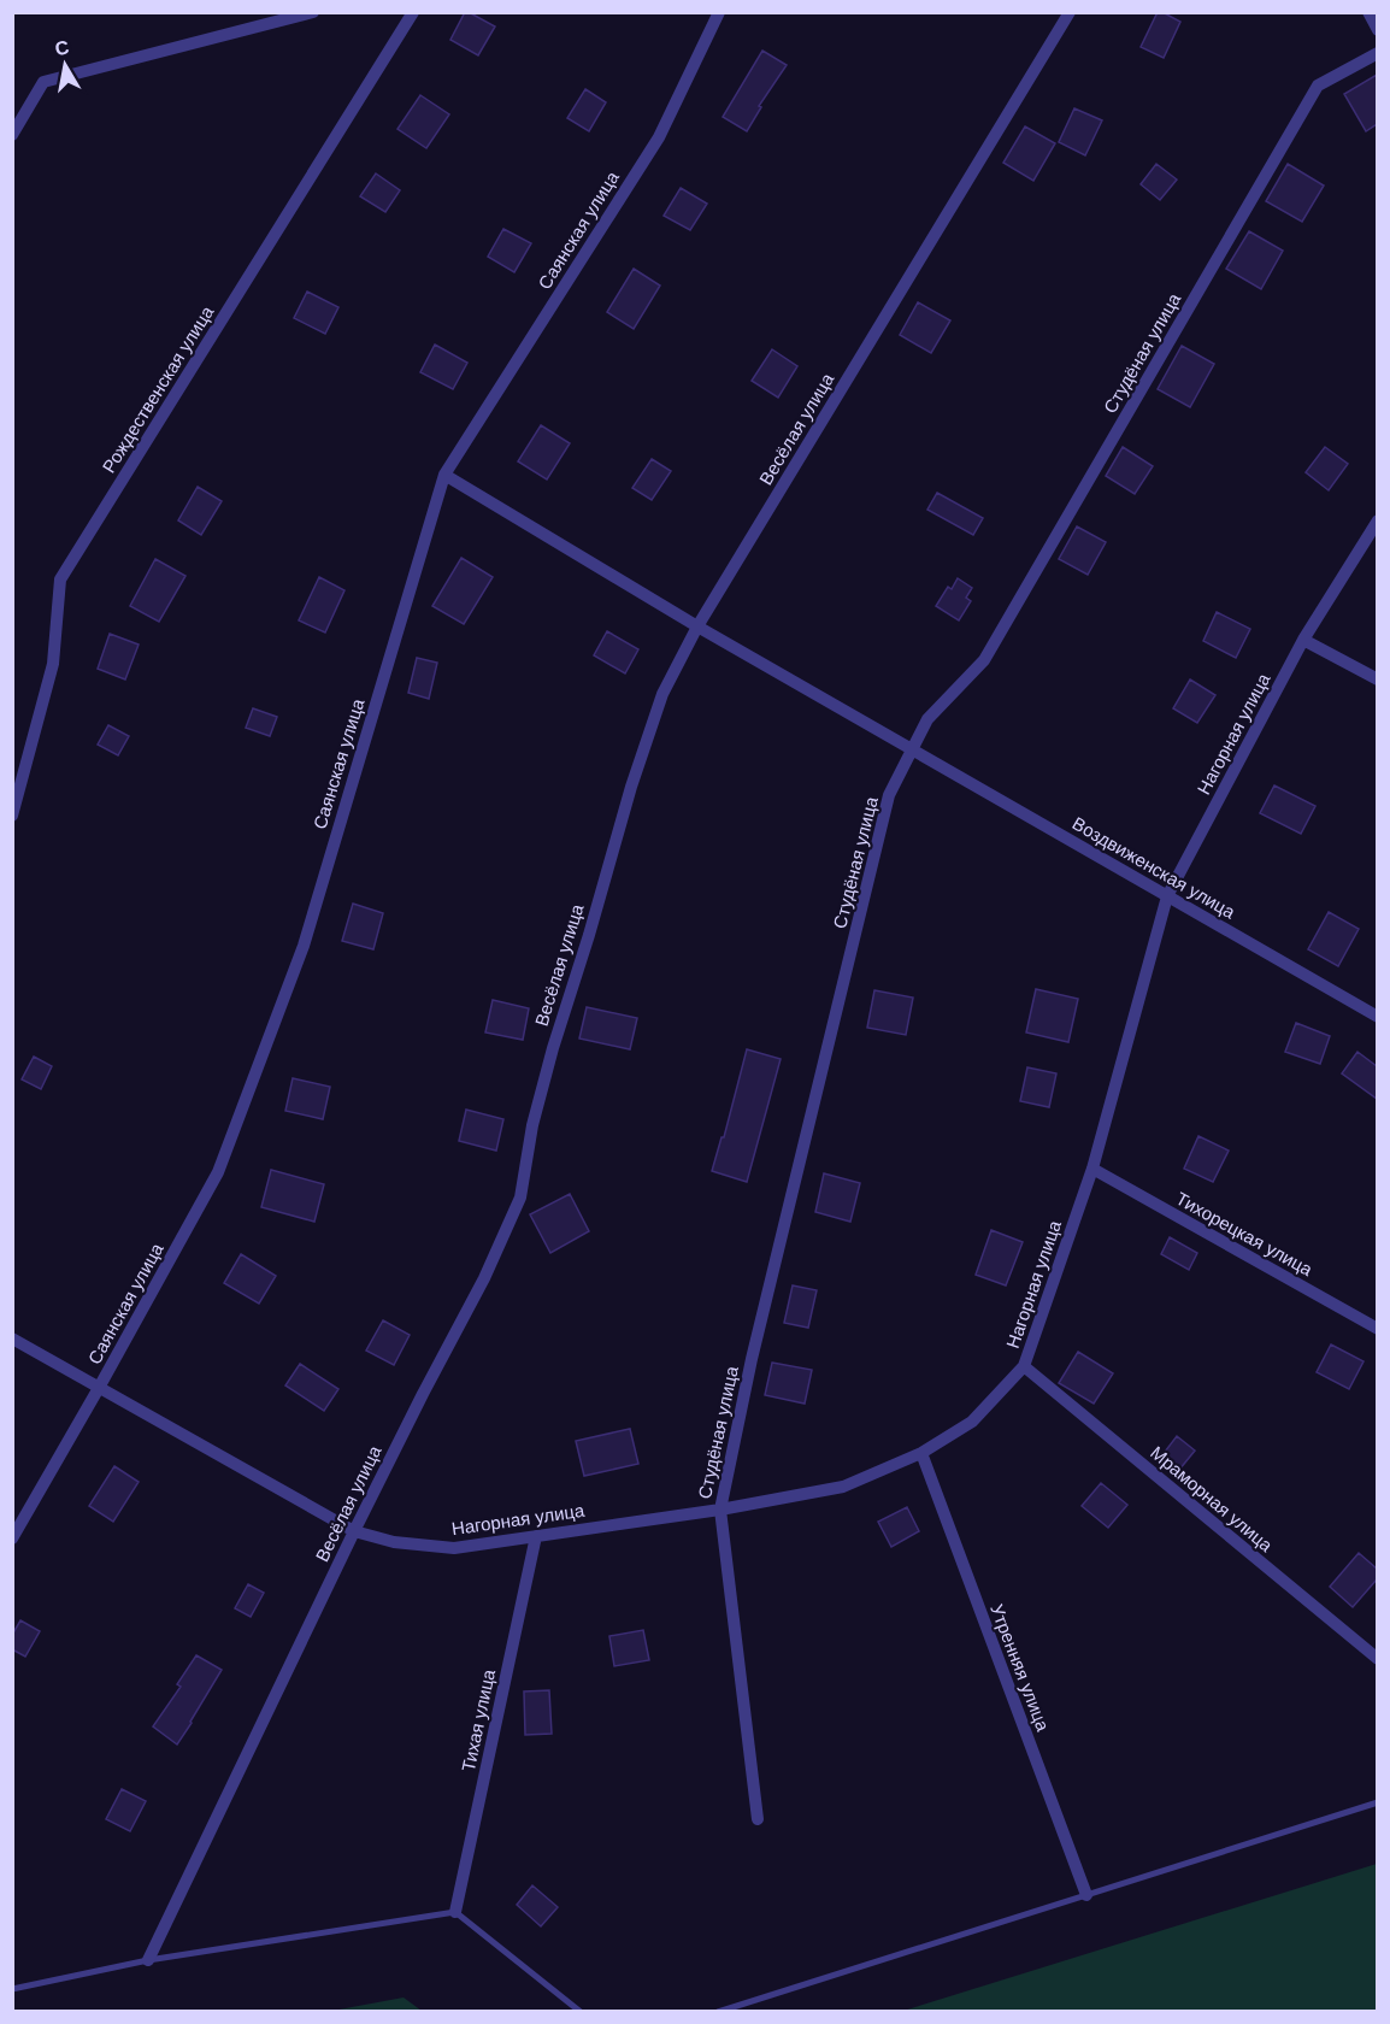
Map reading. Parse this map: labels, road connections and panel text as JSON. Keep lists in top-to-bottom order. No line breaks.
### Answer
{"streets":{"street":["Саянская улица","Студёная улица","Рождественская улица","Весёлая улица","Нагорная улица","Воздвиженская улица","Тихорецкая улица","Мраморная улица","Утренняя улица","Тихая улица"]},"crossings":[["Саянская улица","Нагорная улица"],["Саянская улица","Воздвиженская улица"],["Студёная улица","Нагорная улица"],["Студёная улица","Воздвиженская улица"],["Весёлая улица","Нагорная улица"],["Весёлая улица","Воздвиженская улица"],["Нагорная улица","Воздвиженская улица"],["Нагорная улица","Тихорецкая улица"],["Нагорная улица","Мраморная улица"],["Нагорная улица","Утренняя улица"],["Нагорная улица","Тихая улица"]],"north":"top"}
